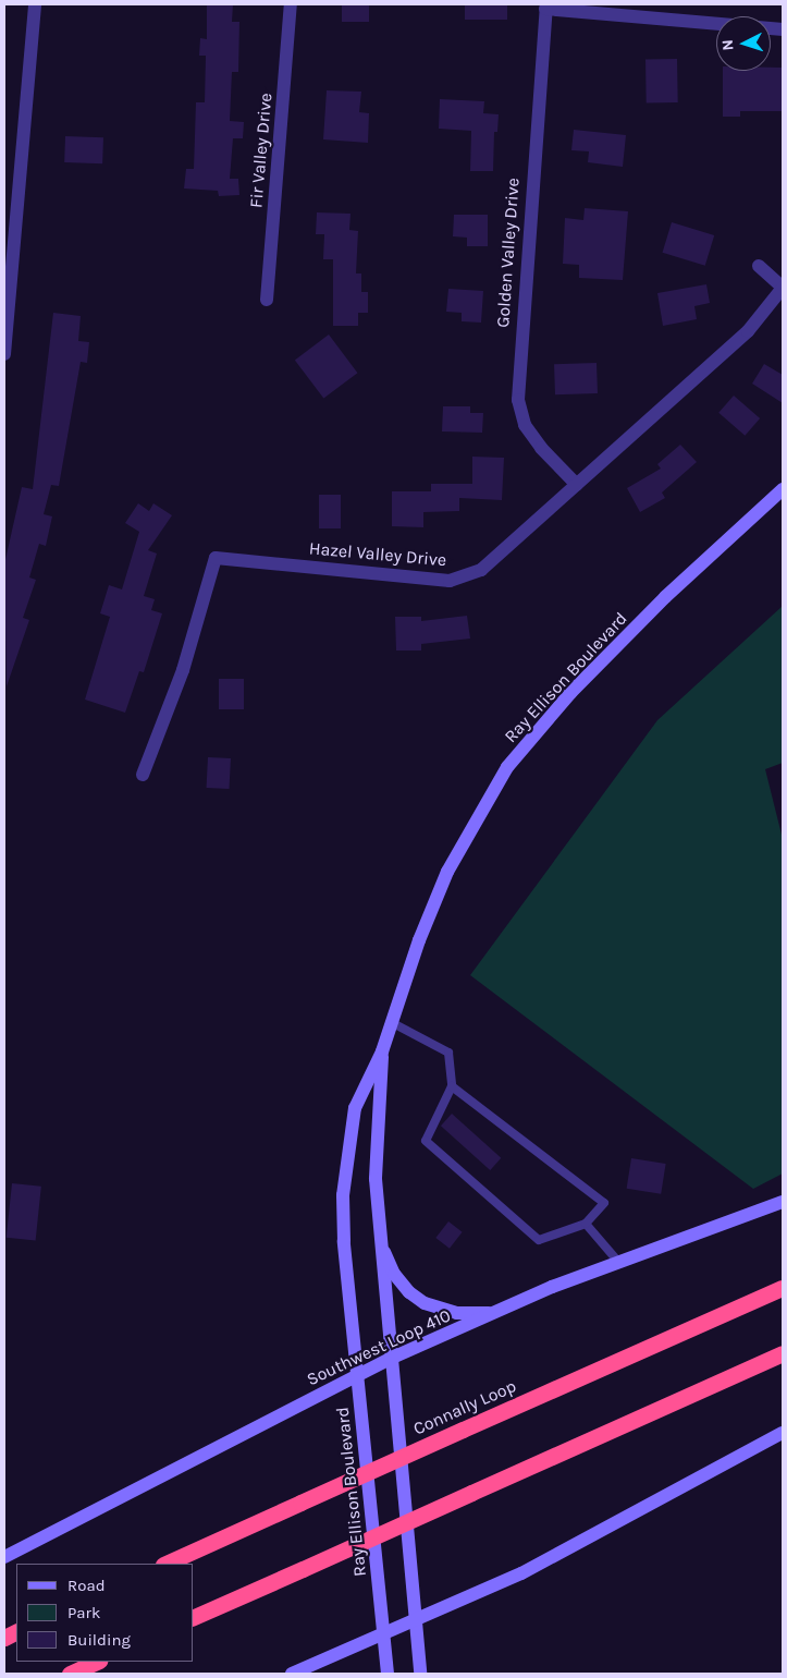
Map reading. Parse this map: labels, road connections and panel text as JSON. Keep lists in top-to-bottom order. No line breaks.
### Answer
{"streets":{"highway":["Connally Loop"],"main road":["Ray Ellison Boulevard","Southwest Loop 410"],"street":["Fir Valley Drive","Golden Valley Drive","Hazel Valley Drive"]},"crossings":[["Golden Valley Drive","Hazel Valley Drive"],["Ray Ellison Boulevard","Southwest Loop 410"]],"legend":["Road","Park","Building"],"north":"left"}
